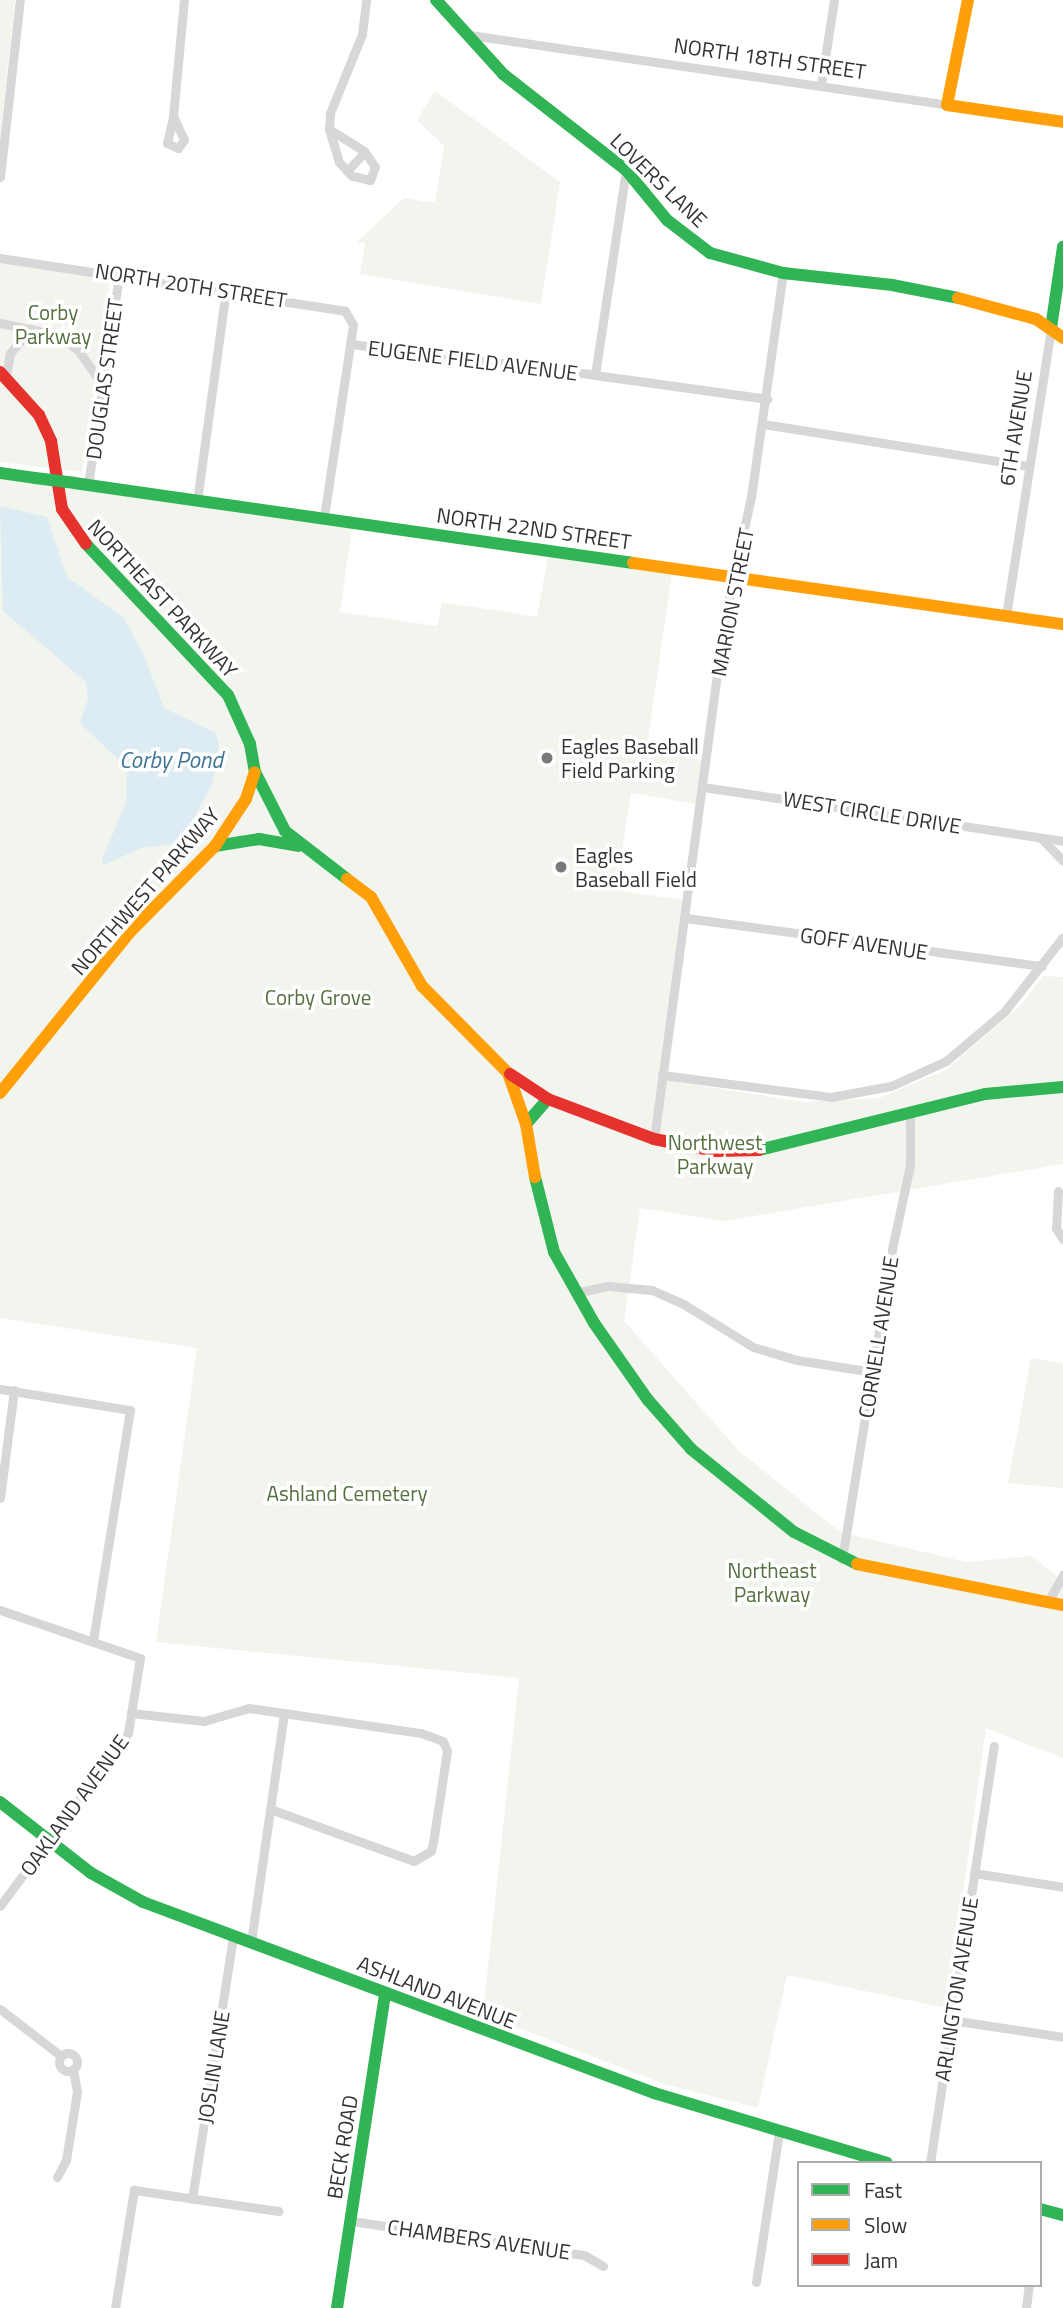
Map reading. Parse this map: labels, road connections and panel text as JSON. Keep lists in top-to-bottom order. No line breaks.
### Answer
{"streets":{"street":["NORTH 18TH STREET","LOVERS LANE","NORTH 20TH STREET","EUGENE FIELD AVENUE","DOUGLAS STREET","6TH AVENUE","NORTH 22ND STREET","NORTHEAST PARKWAY","MARION STREET","WEST CIRCLE DRIVE","NORTHWEST PARKWAY","GOFF AVENUE","CORNELL AVENUE","OAKLAND AVENUE","ARLINGTON AVENUE","ASHLAND AVENUE","JOSLIN LANE","BECK ROAD","CHAMBERS AVENUE"]},"crossings":[["NORTH 18TH STREET","LOVERS LANE"],["LOVERS LANE","EUGENE FIELD AVENUE"],["LOVERS LANE","6TH AVENUE"],["LOVERS LANE","MARION STREET"],["NORTH 20TH STREET","EUGENE FIELD AVENUE"],["NORTH 20TH STREET","DOUGLAS STREET"],["NORTH 20TH STREET","NORTH 22ND STREET"],["EUGENE FIELD AVENUE","MARION STREET"],["DOUGLAS STREET","NORTH 22ND STREET"],["6TH AVENUE","NORTH 22ND STREET"],["NORTH 22ND STREET","MARION STREET"],["NORTHEAST PARKWAY","NORTHWEST PARKWAY"],["NORTHEAST PARKWAY","CORNELL AVENUE"],["MARION STREET","WEST CIRCLE DRIVE"],["MARION STREET","GOFF AVENUE"],["OAKLAND AVENUE","ASHLAND AVENUE"],["ASHLAND AVENUE","JOSLIN LANE"],["ASHLAND AVENUE","BECK ROAD"],["BECK ROAD","CHAMBERS AVENUE"]],"water":["Corby Pond"],"parks":["Corby Parkway","Corby Grove","Northwest Parkway","Ashland Cemetery","Northeast Parkway"],"places":["Eagles Baseball Field Parking","Eagles Baseball Field"],"legend":["Fast","Slow","Jam"]}
